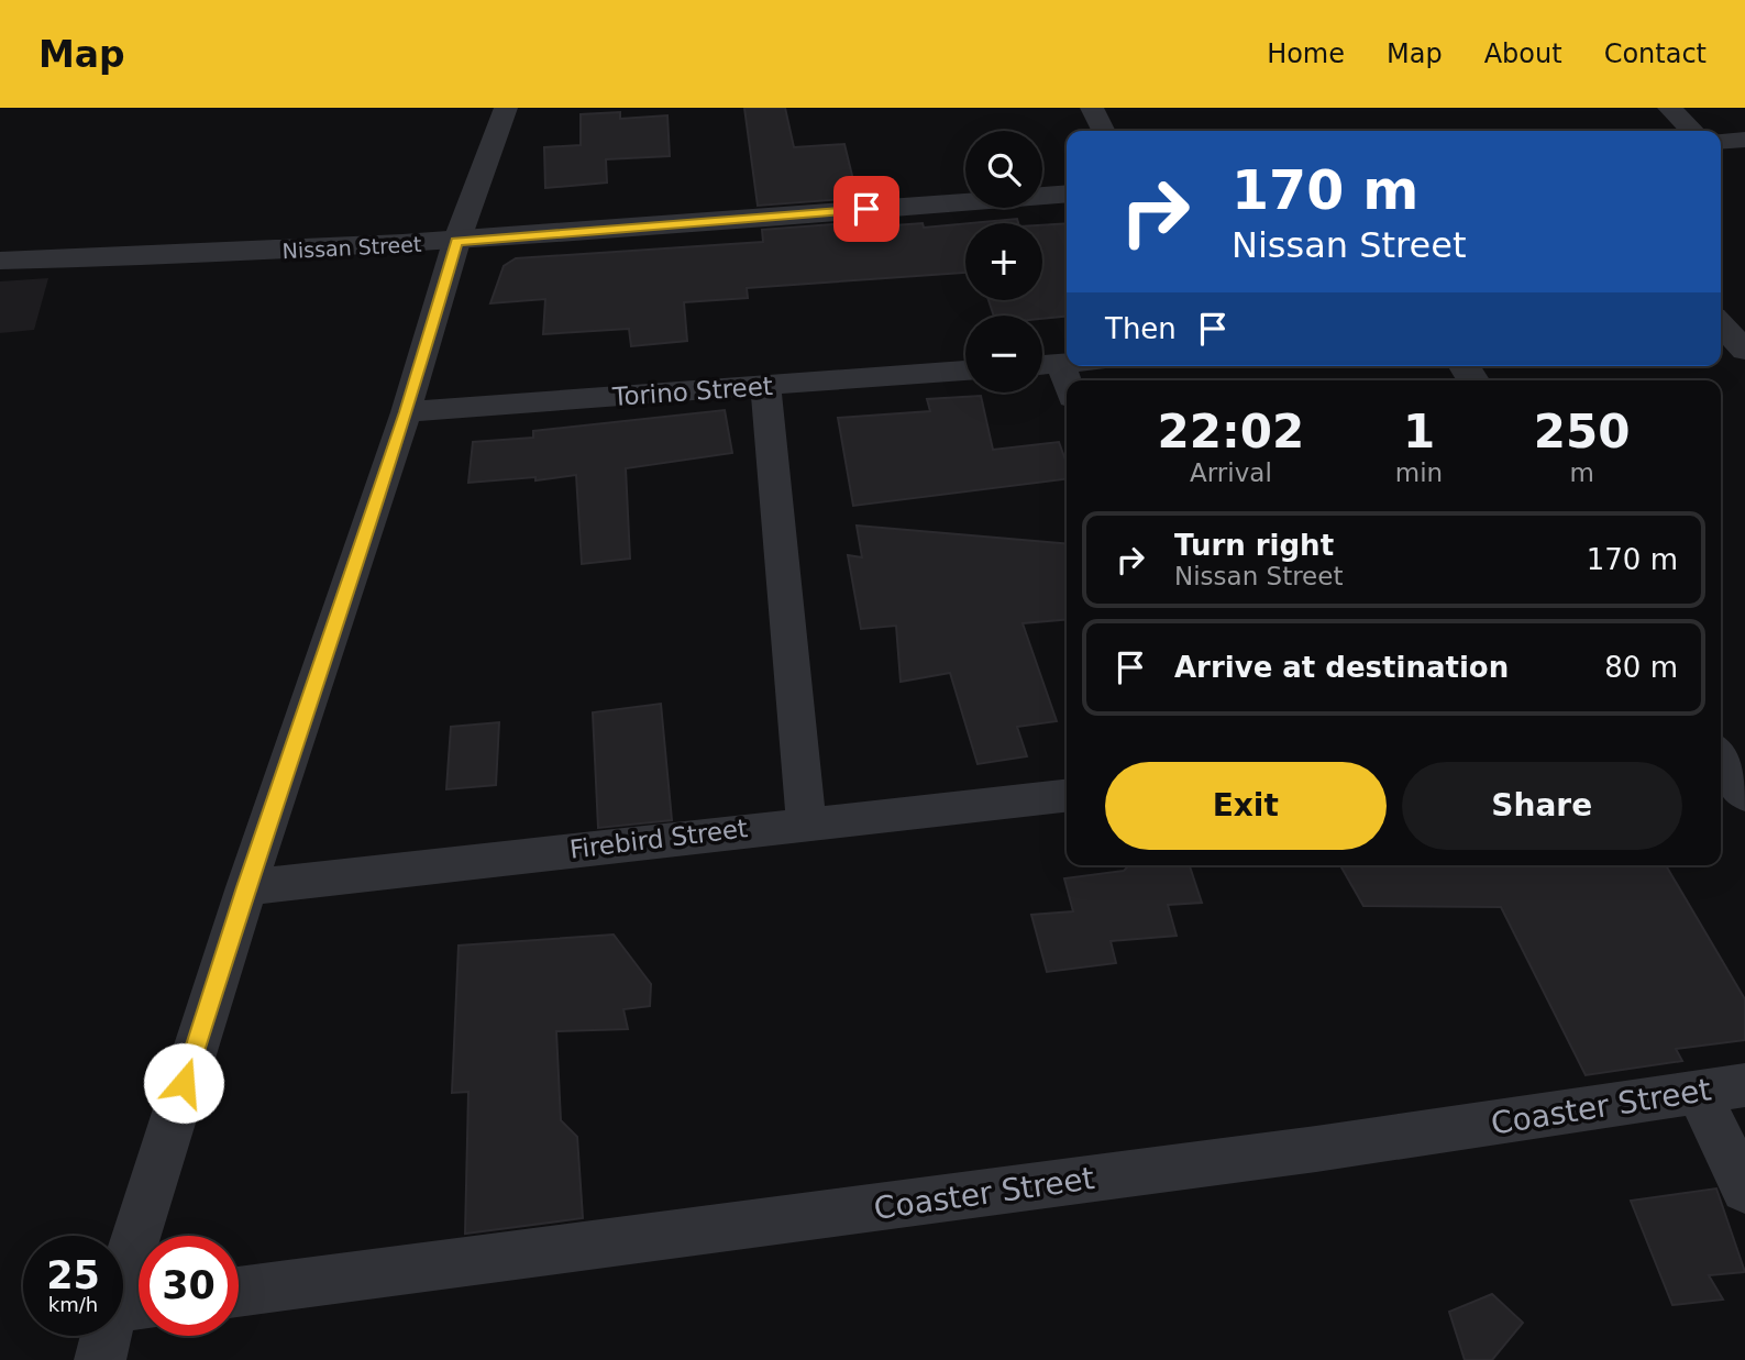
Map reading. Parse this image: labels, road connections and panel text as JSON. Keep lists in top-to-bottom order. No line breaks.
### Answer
{"streets":{"street":["Nissan Street","Torino Street","Firebird Street","Coaster Street"]},"page":{"header":"Map","nav":["Home","Map","About","Contact"],"map_buttons":["+","−"],"turn":["170 m","Nissan Street"],"then":"Then","eta":["22:02","Arrival","1","min","250","m"],"list":[{"name":"Turn right","note":"Nissan Street","value":"170 m"},{"name":"Arrive at destination","value":"80 m"}],"buttons":["Exit","Share"],"speed":"25 km/h","limit":"30"}}
